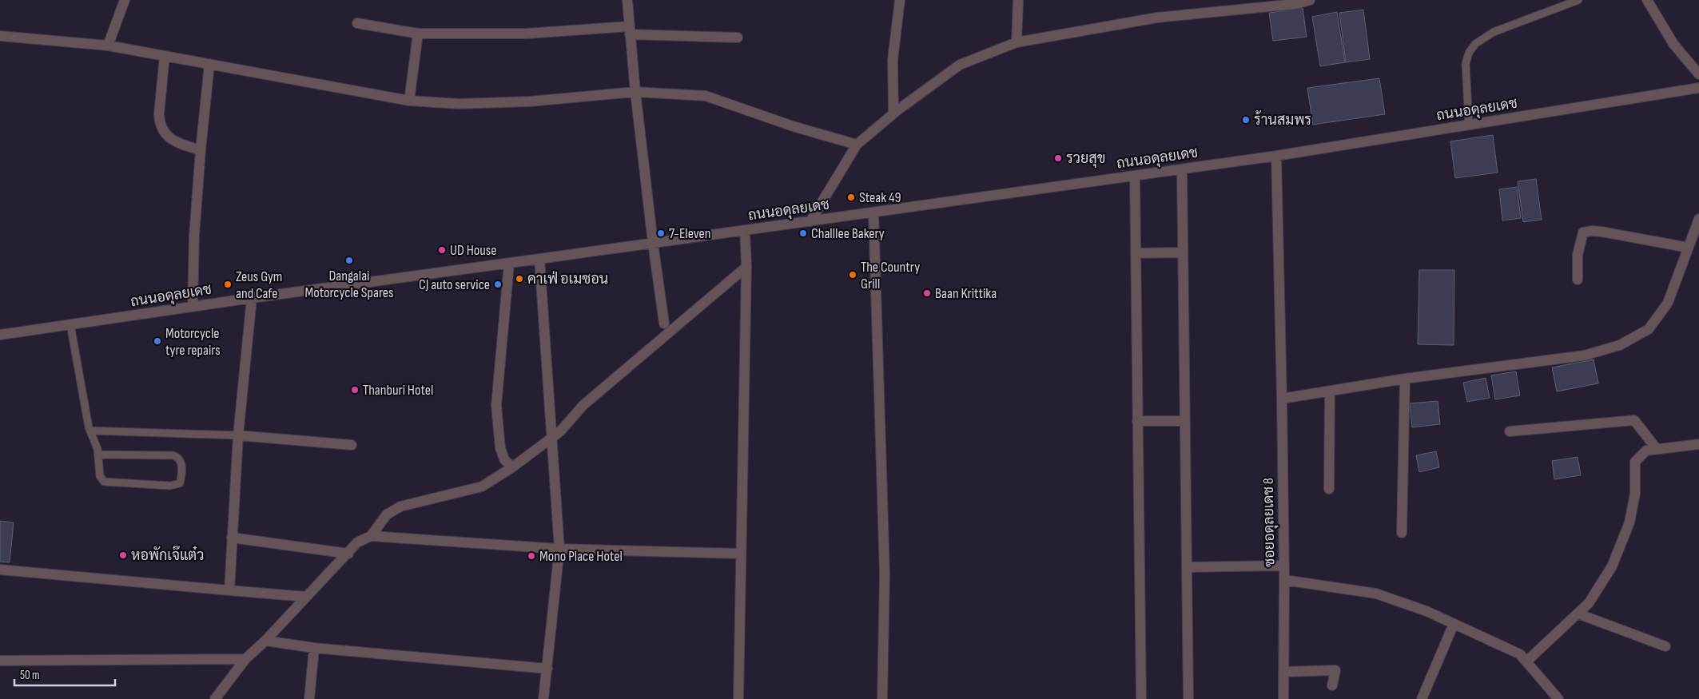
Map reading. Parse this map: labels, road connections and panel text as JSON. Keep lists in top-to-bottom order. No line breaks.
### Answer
{"streets":{"street":["ถนนอดุลยเดช","ซอยอดุลยเดช 8"]},"crossings":[["ถนนอดุลยเดช","ซอยอดุลยเดช 8"]],"places":["ร้านสมพร","รวยสุข","Steak 49","7-Eleven","Challlee Bakery","UD House","Dangalai Motorcycle Spares","The Country Grill","คาเฟ่ อเมซอน","Zeus Gym and Cafe","CJ auto service","Baan Krittika","Motorcycle tyre repairs","Thanburi Hotel","หอพักเจ๊แต๋ว","Mono Place Hotel"],"scale_bar":"50 m"}
